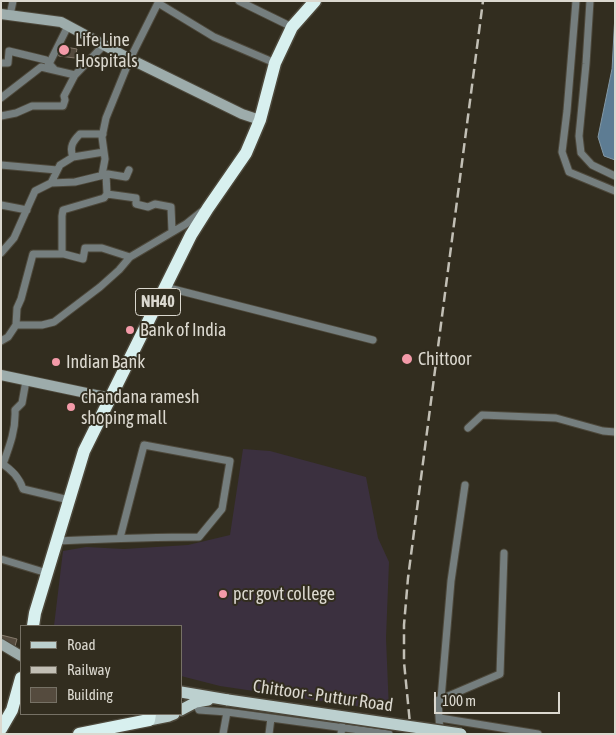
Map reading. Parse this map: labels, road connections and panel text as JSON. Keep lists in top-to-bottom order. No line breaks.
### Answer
{"streets":{"highway":["NH40"],"main road":["Chittoor - Puttur Road"]},"places":["Life Line Hospitals","Bank of India","Chittoor","Indian Bank","chandana ramesh shoping mall","pcr govt college"],"legend":["Road","Railway","Building"],"scale_bar":"100 m"}
